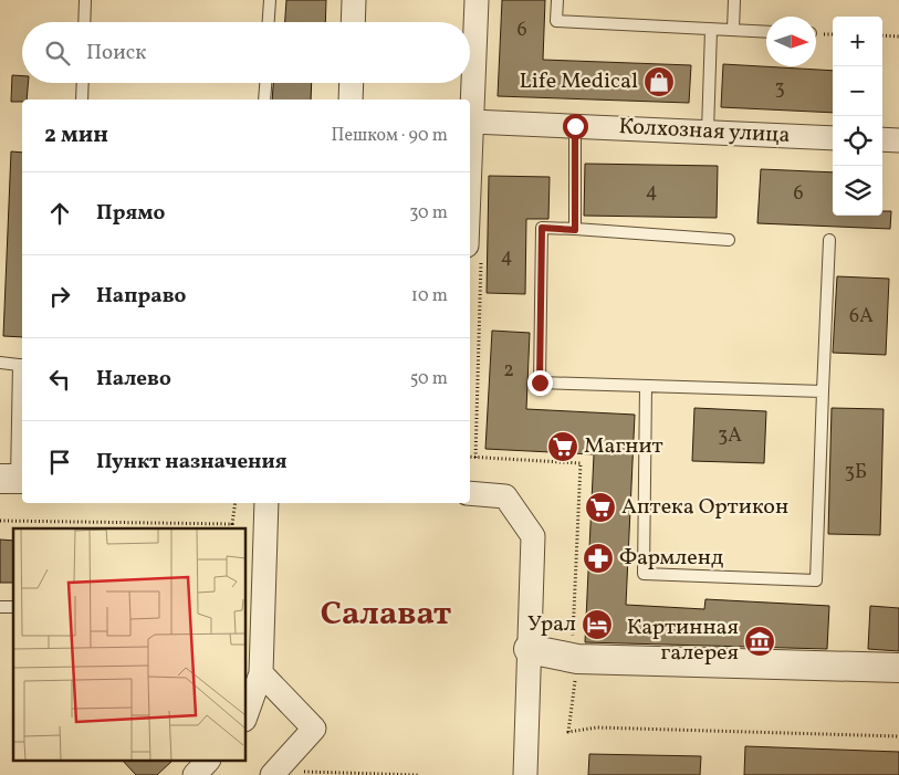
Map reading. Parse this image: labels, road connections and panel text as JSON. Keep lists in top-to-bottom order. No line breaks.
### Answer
{"streets":{"street":["Колхозная улица"]},"districts":["Салават"],"places":{"shop":["Life Medical"],"supermarket":["Магнит","Аптека Ортикон"],"pharmacy":["Фармленд"],"hotel":["Урал"],"museum":["Картинная галерея"]},"house_numbers":["6","3","4","6","4","6А","2","3А","3Б"],"north":"right","page":{"map_buttons":["+","−"],"search":"Поиск","heading":["2 мин","Пешком · 90 m"],"list":[["Прямо","30 m"],["Направо","10 m"],["Налево","50 m"],"Пункт назначения"]}}
